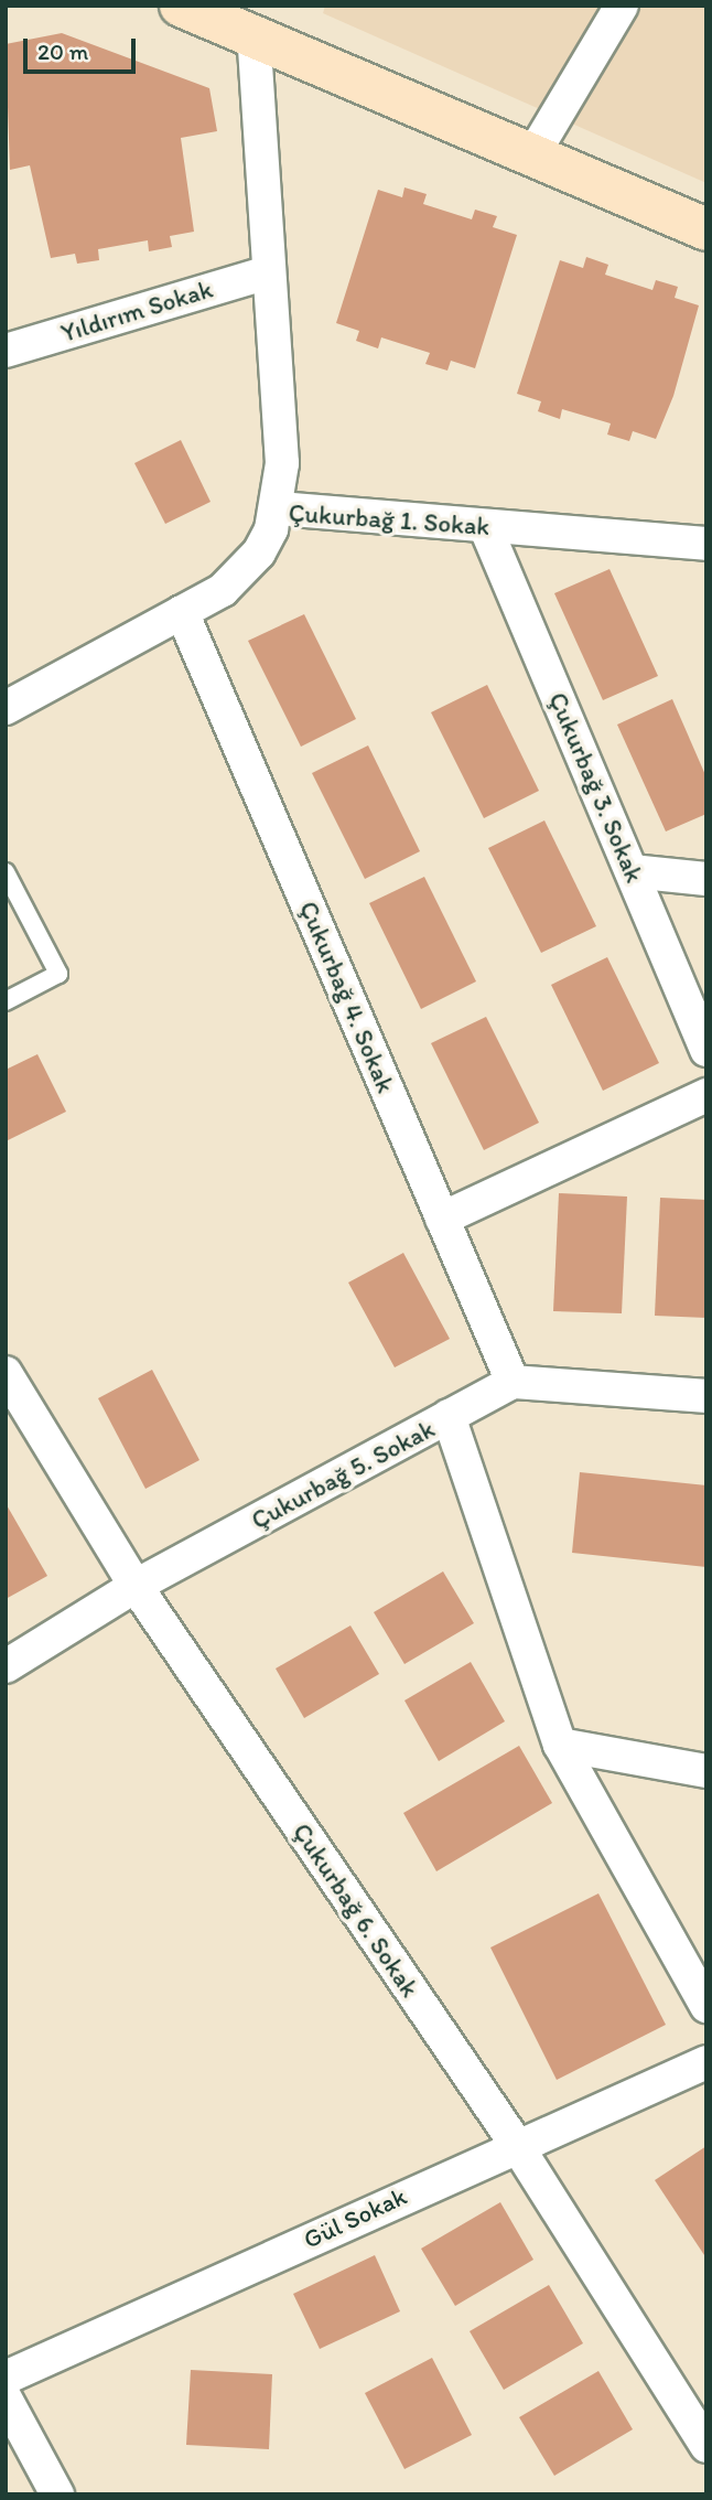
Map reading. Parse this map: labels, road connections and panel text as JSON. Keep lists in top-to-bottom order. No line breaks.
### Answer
{"streets":{"street":["Yıldırım Sokak","Çukurbağ 1. Sokak","Çukurbağ 3. Sokak","Çukurbağ 4. Sokak","Çukurbağ 5. Sokak","Çukurbağ 6. Sokak","Gül Sokak"]},"crossings":[["Çukurbağ 1. Sokak","Çukurbağ 3. Sokak"],["Çukurbağ 1. Sokak","Çukurbağ 4. Sokak"],["Çukurbağ 4. Sokak","Çukurbağ 5. Sokak"],["Çukurbağ 5. Sokak","Çukurbağ 6. Sokak"],["Çukurbağ 6. Sokak","Gül Sokak"]],"scale_bar":"20 m"}
